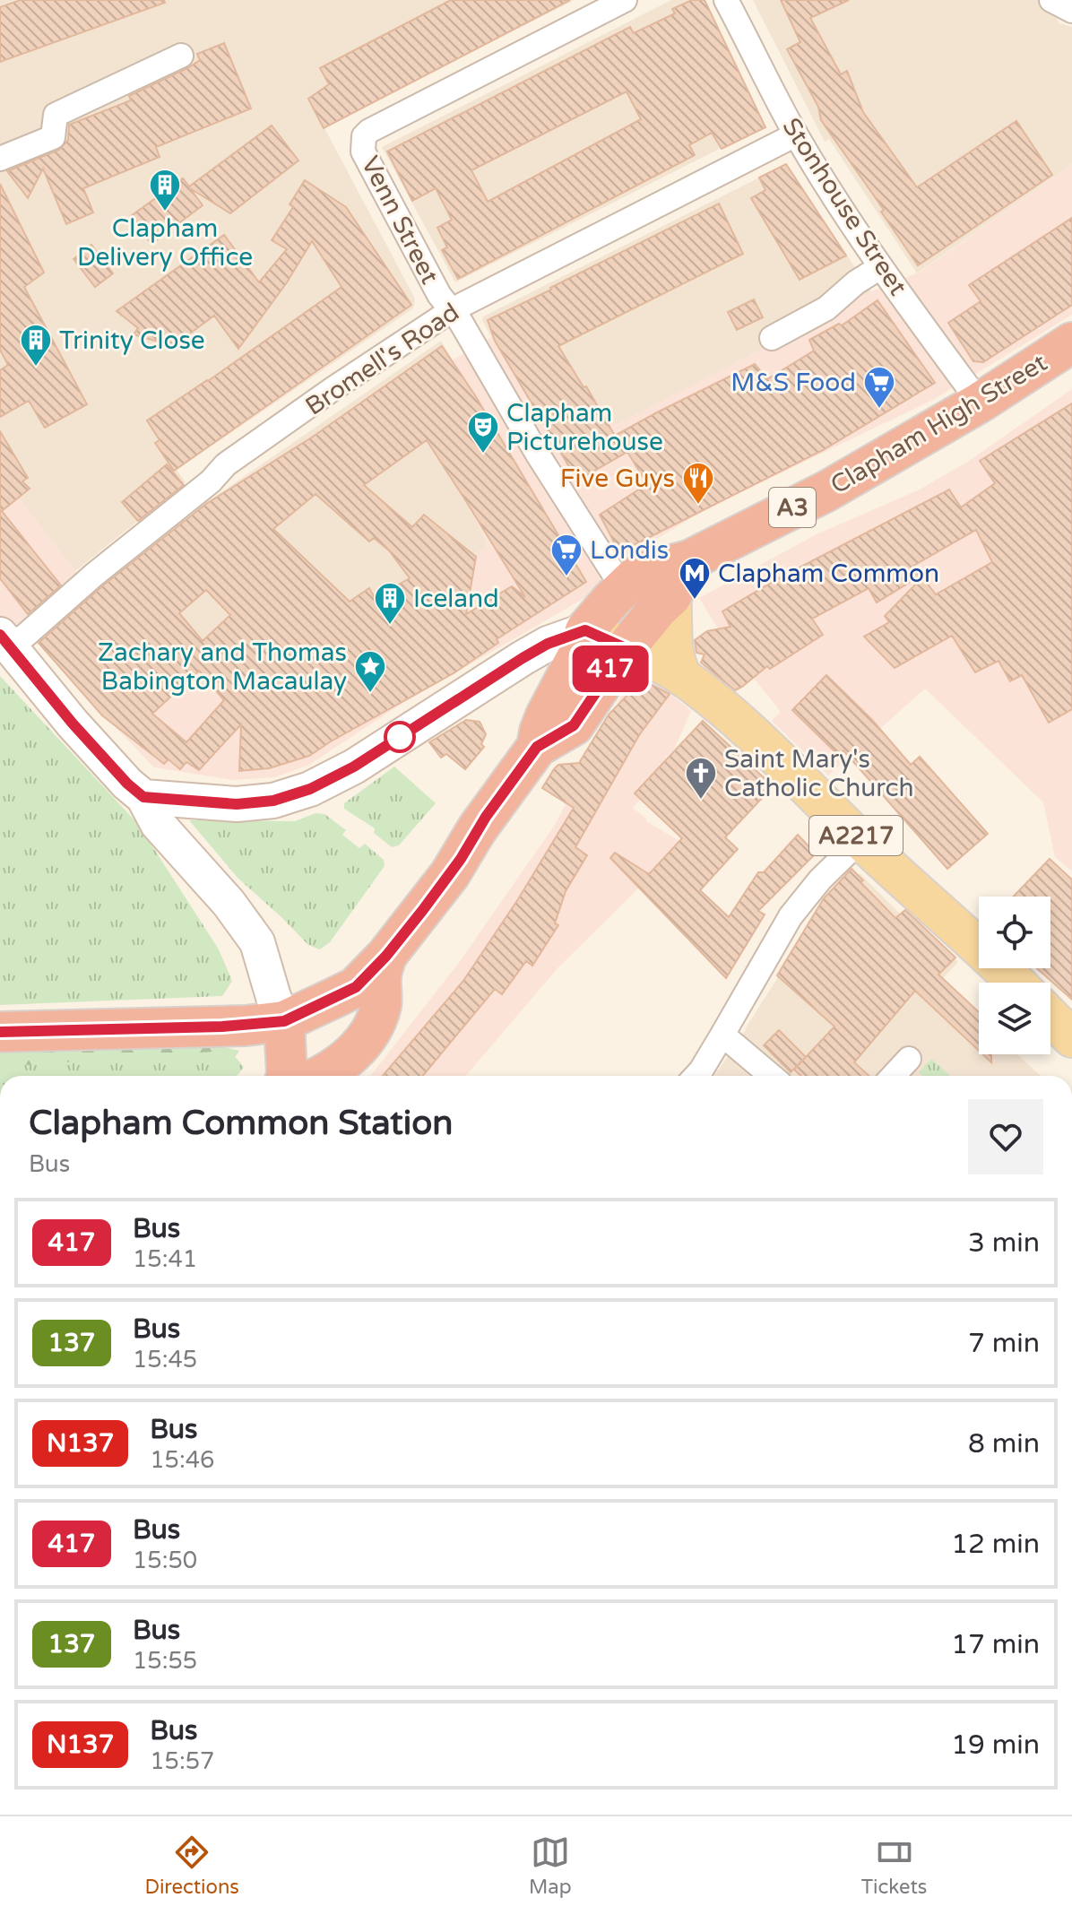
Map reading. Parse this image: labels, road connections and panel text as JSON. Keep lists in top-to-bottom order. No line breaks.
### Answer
{"streets":{"highway":["Clapham High Street","A3"],"main road":["A2217"],"street":["Stonhouse Street","Venn Street","Bromell's Road"]},"crossings":[["Stonhouse Street","Bromell's Road"],["Stonhouse Street","Clapham High Street"],["Venn Street","Bromell's Road"],["Venn Street","Clapham High Street"],["Clapham High Street","A3"],["Clapham High Street","A2217"],["A3","A2217"]],"places":{"building":["Clapham Delivery Office","Trinity Close","Iceland"],"supermarket":["M&S Food","Londis"],"theatre":["Clapham Picturehouse"],"restaurant":["Five Guys"],"metro station":["Clapham Common"],"place":["Zachary and Thomas Babington Macaulay"],"church":["Saint Mary's Catholic Church"]},"lines":["bus line 417"],"page":{"on_map":"417","heading":["Clapham Common Station","Bus"],"list":[{"mark":"417","name":"Bus","note":"15:41","value":"3 min"},{"mark":"137","name":"Bus","note":"15:45","value":"7 min"},{"mark":"N137","name":"Bus","note":"15:46","value":"8 min"},{"mark":"417","name":"Bus","note":"15:50","value":"12 min"},{"mark":"137","name":"Bus","note":"15:55","value":"17 min"},{"mark":"N137","name":"Bus","note":"15:57","value":"19 min"}],"tabs":["Directions","Map","Tickets"]}}
